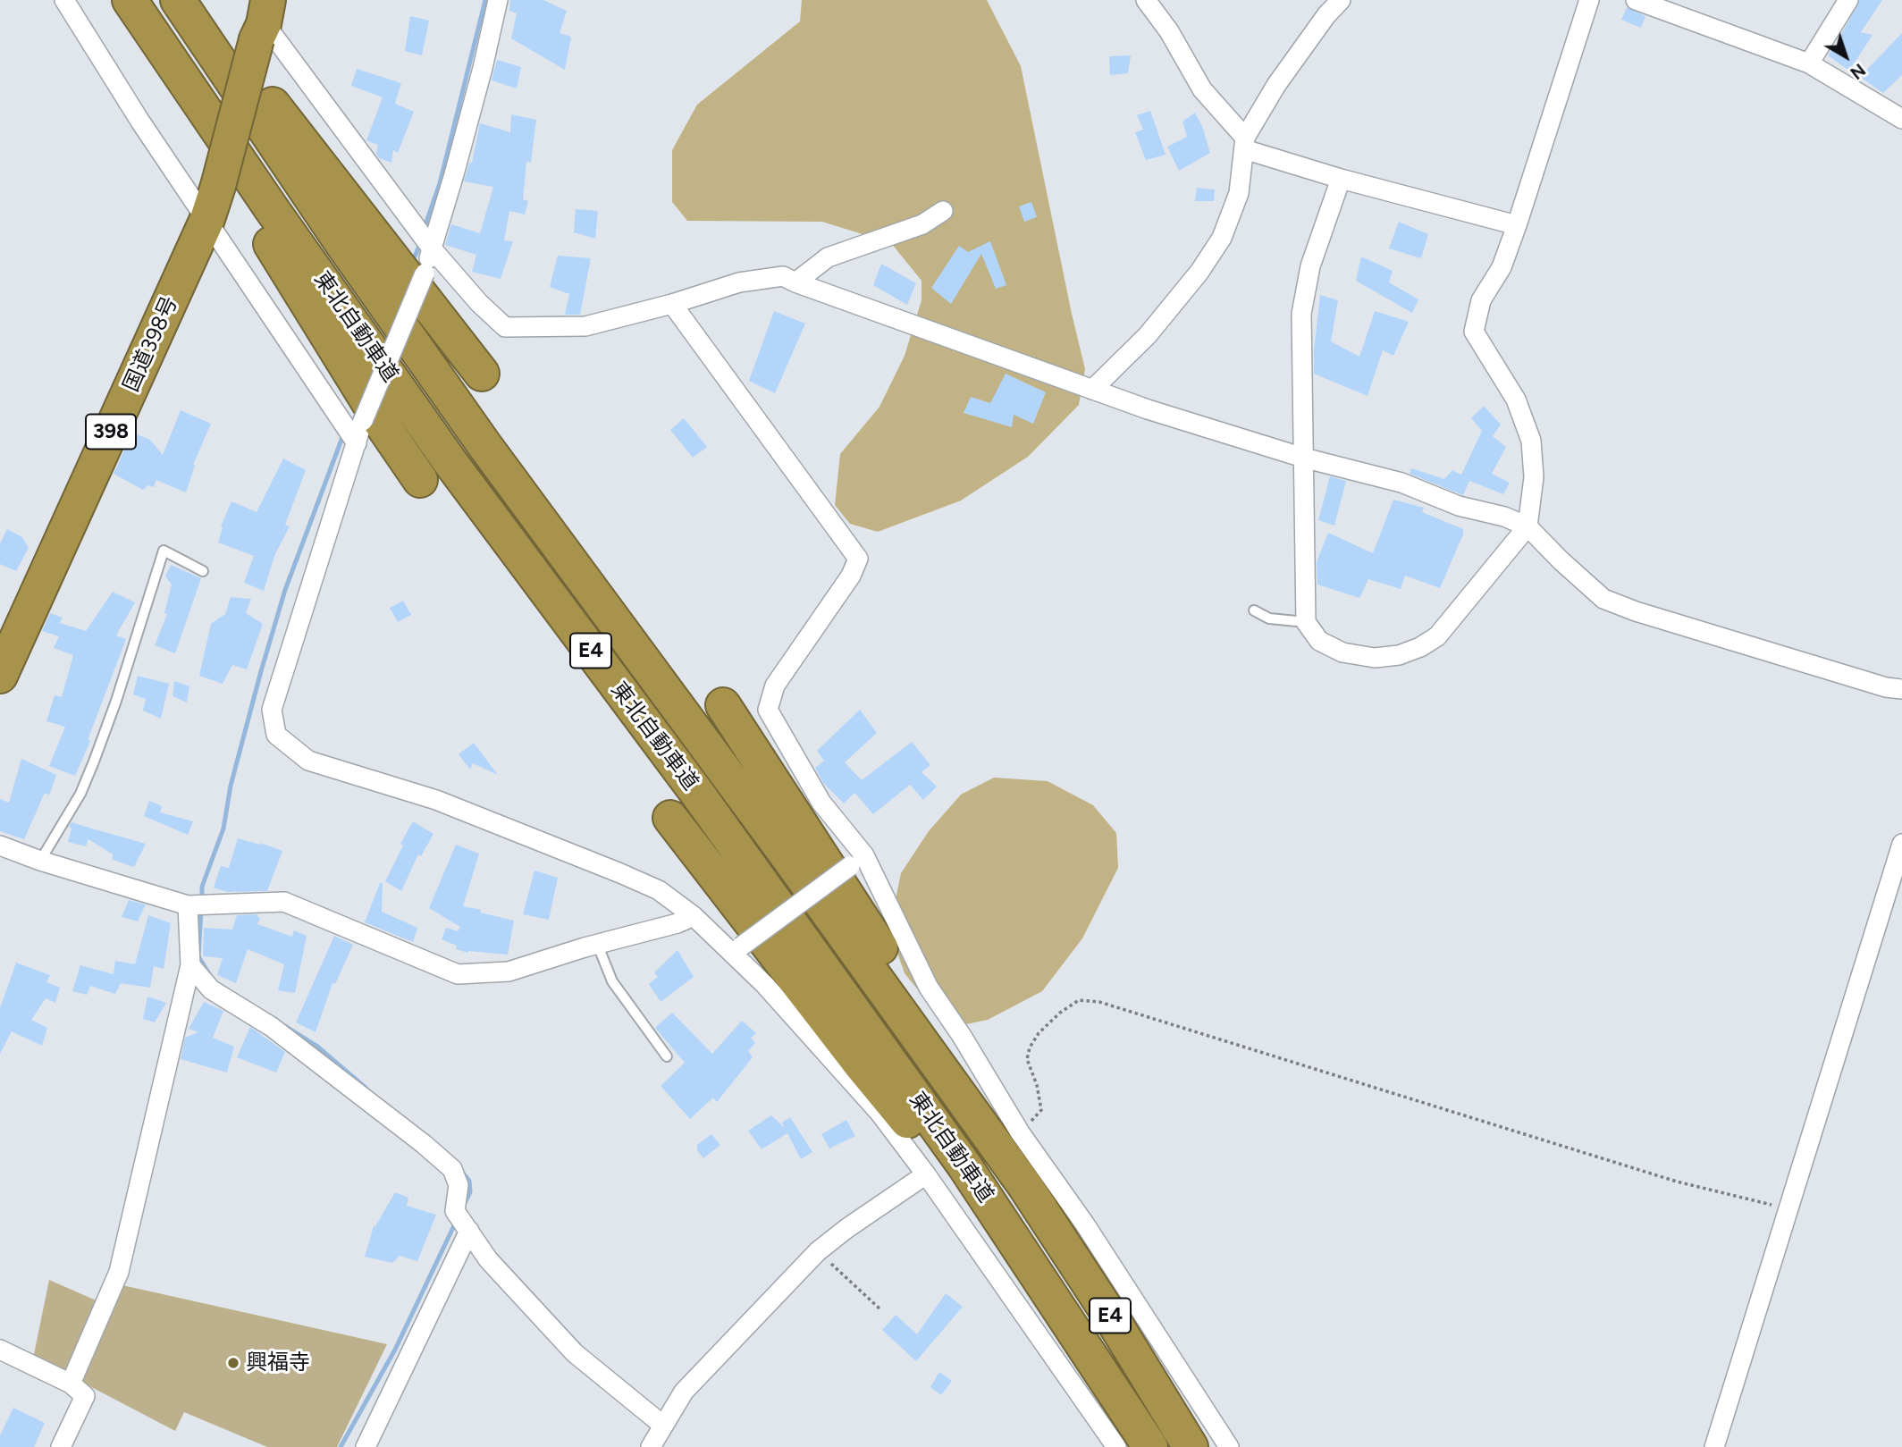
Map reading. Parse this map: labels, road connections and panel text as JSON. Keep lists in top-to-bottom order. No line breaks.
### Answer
{"streets":{"highway":["東北自動車道","国道398号","398","E4"]},"places":["興福寺"],"north":"bottom right"}
